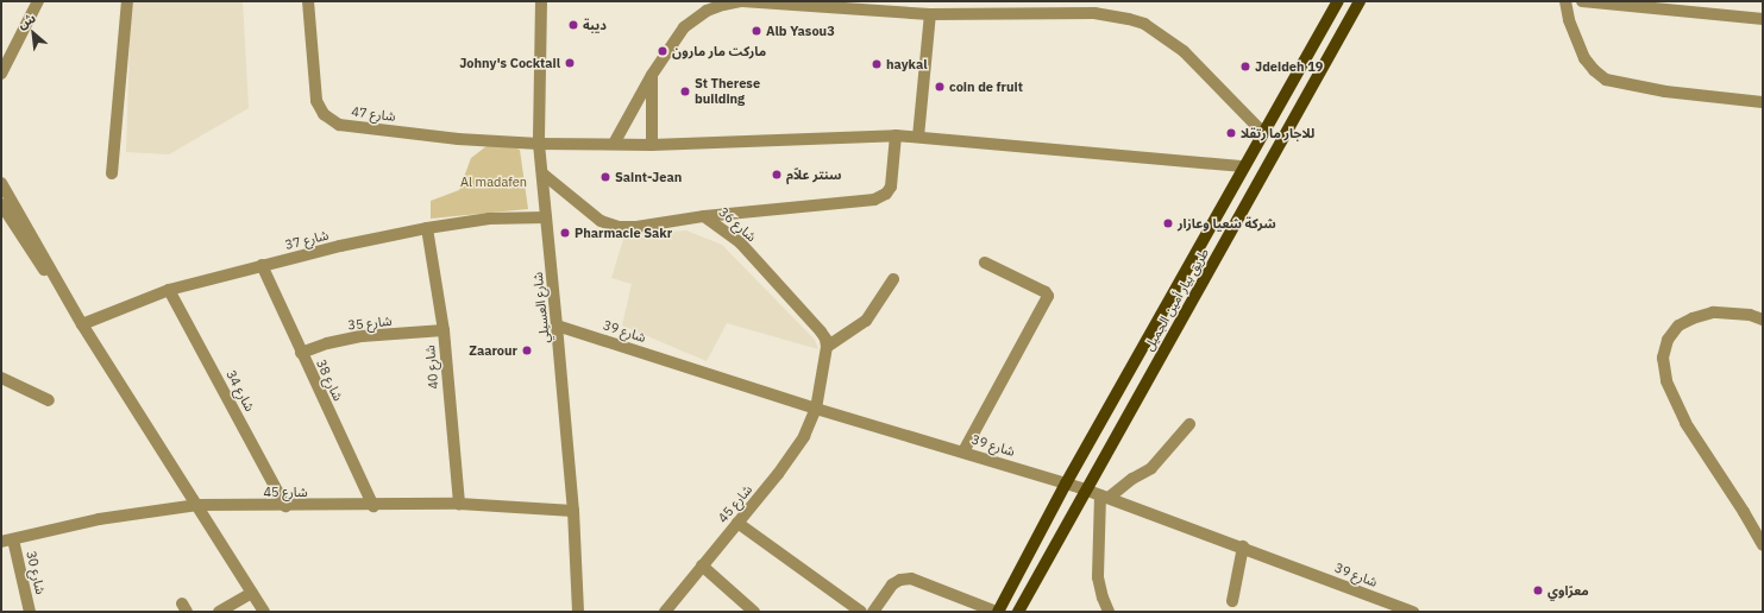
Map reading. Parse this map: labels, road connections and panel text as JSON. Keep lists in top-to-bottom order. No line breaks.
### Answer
{"streets":{"main road":["طريق بيار أمين الجميل"],"street":["شارع 47","شارع 36","شارع 37","شارع العسيلي","شارع 35","شارع 39","شارع 40","شارع 38","شارع 34","شارع 45","شارع 30"]},"crossings":[["شارع 47","طريق بيار أمين الجميل"],["شارع 47","شارع العسيلي"],["شارع 36","شارع العسيلي"],["شارع 37","شارع العسيلي"],["شارع 37","شارع 40"],["شارع 37","شارع 38"],["شارع 37","شارع 34"],["طريق بيار أمين الجميل","شارع 39"],["شارع العسيلي","شارع 39"],["شارع العسيلي","شارع 45"],["شارع 35","شارع 40"],["شارع 35","شارع 38"],["شارع 39","شارع 45"],["شارع 40","شارع 45"],["شارع 38","شارع 45"],["شارع 34","شارع 45"],["شارع 45","شارع 30"]],"parks":["Al madafen"],"places":["ديبة","Alb Yasou3","ماركت مار مارون","Johny's Cocktail","haykal","Jdeideh 19","coin de fruit","St Therese building","للاجار ما رتقلا","سنتر علاّم","Saint-Jean","شركة شعيا وعازار","Pharmacie Sakr","Zaarour","معرّاوي"],"north":"top left"}
